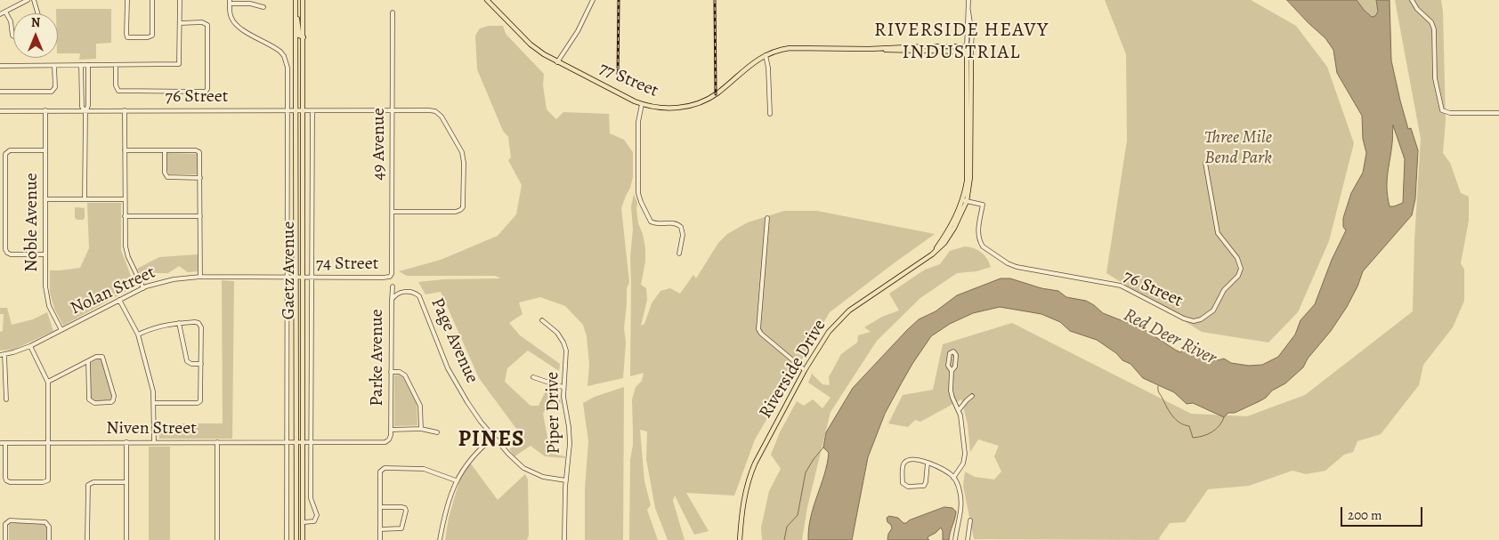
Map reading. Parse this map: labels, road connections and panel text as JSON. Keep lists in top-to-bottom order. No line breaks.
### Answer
{"streets":{"main road":["77 Street","Gaetz Avenue","Riverside Drive"],"street":["76 Street","49 Avenue","Noble Avenue","74 Street","Nolan Street","Page Avenue","Parke Avenue","Piper Drive","Niven Street"]},"crossings":[["77 Street","Riverside Drive"],["76 Street","49 Avenue"],["76 Street","Noble Avenue"],["76 Street","Gaetz Avenue"],["76 Street","Riverside Drive"],["49 Avenue","74 Street"],["Noble Avenue","Nolan Street"],["74 Street","Gaetz Avenue"],["74 Street","Nolan Street"],["Gaetz Avenue","Nolan Street"],["Gaetz Avenue","Niven Street"],["Page Avenue","Parke Avenue"],["Page Avenue","Piper Drive"],["Parke Avenue","Niven Street"]],"districts":["RIVERSIDE HEAVY INDUSTRIAL","PINES"],"water":["Red Deer River"],"parks":["Three Mile Bend Park"],"scale_bar":"200 m","north":"top"}
